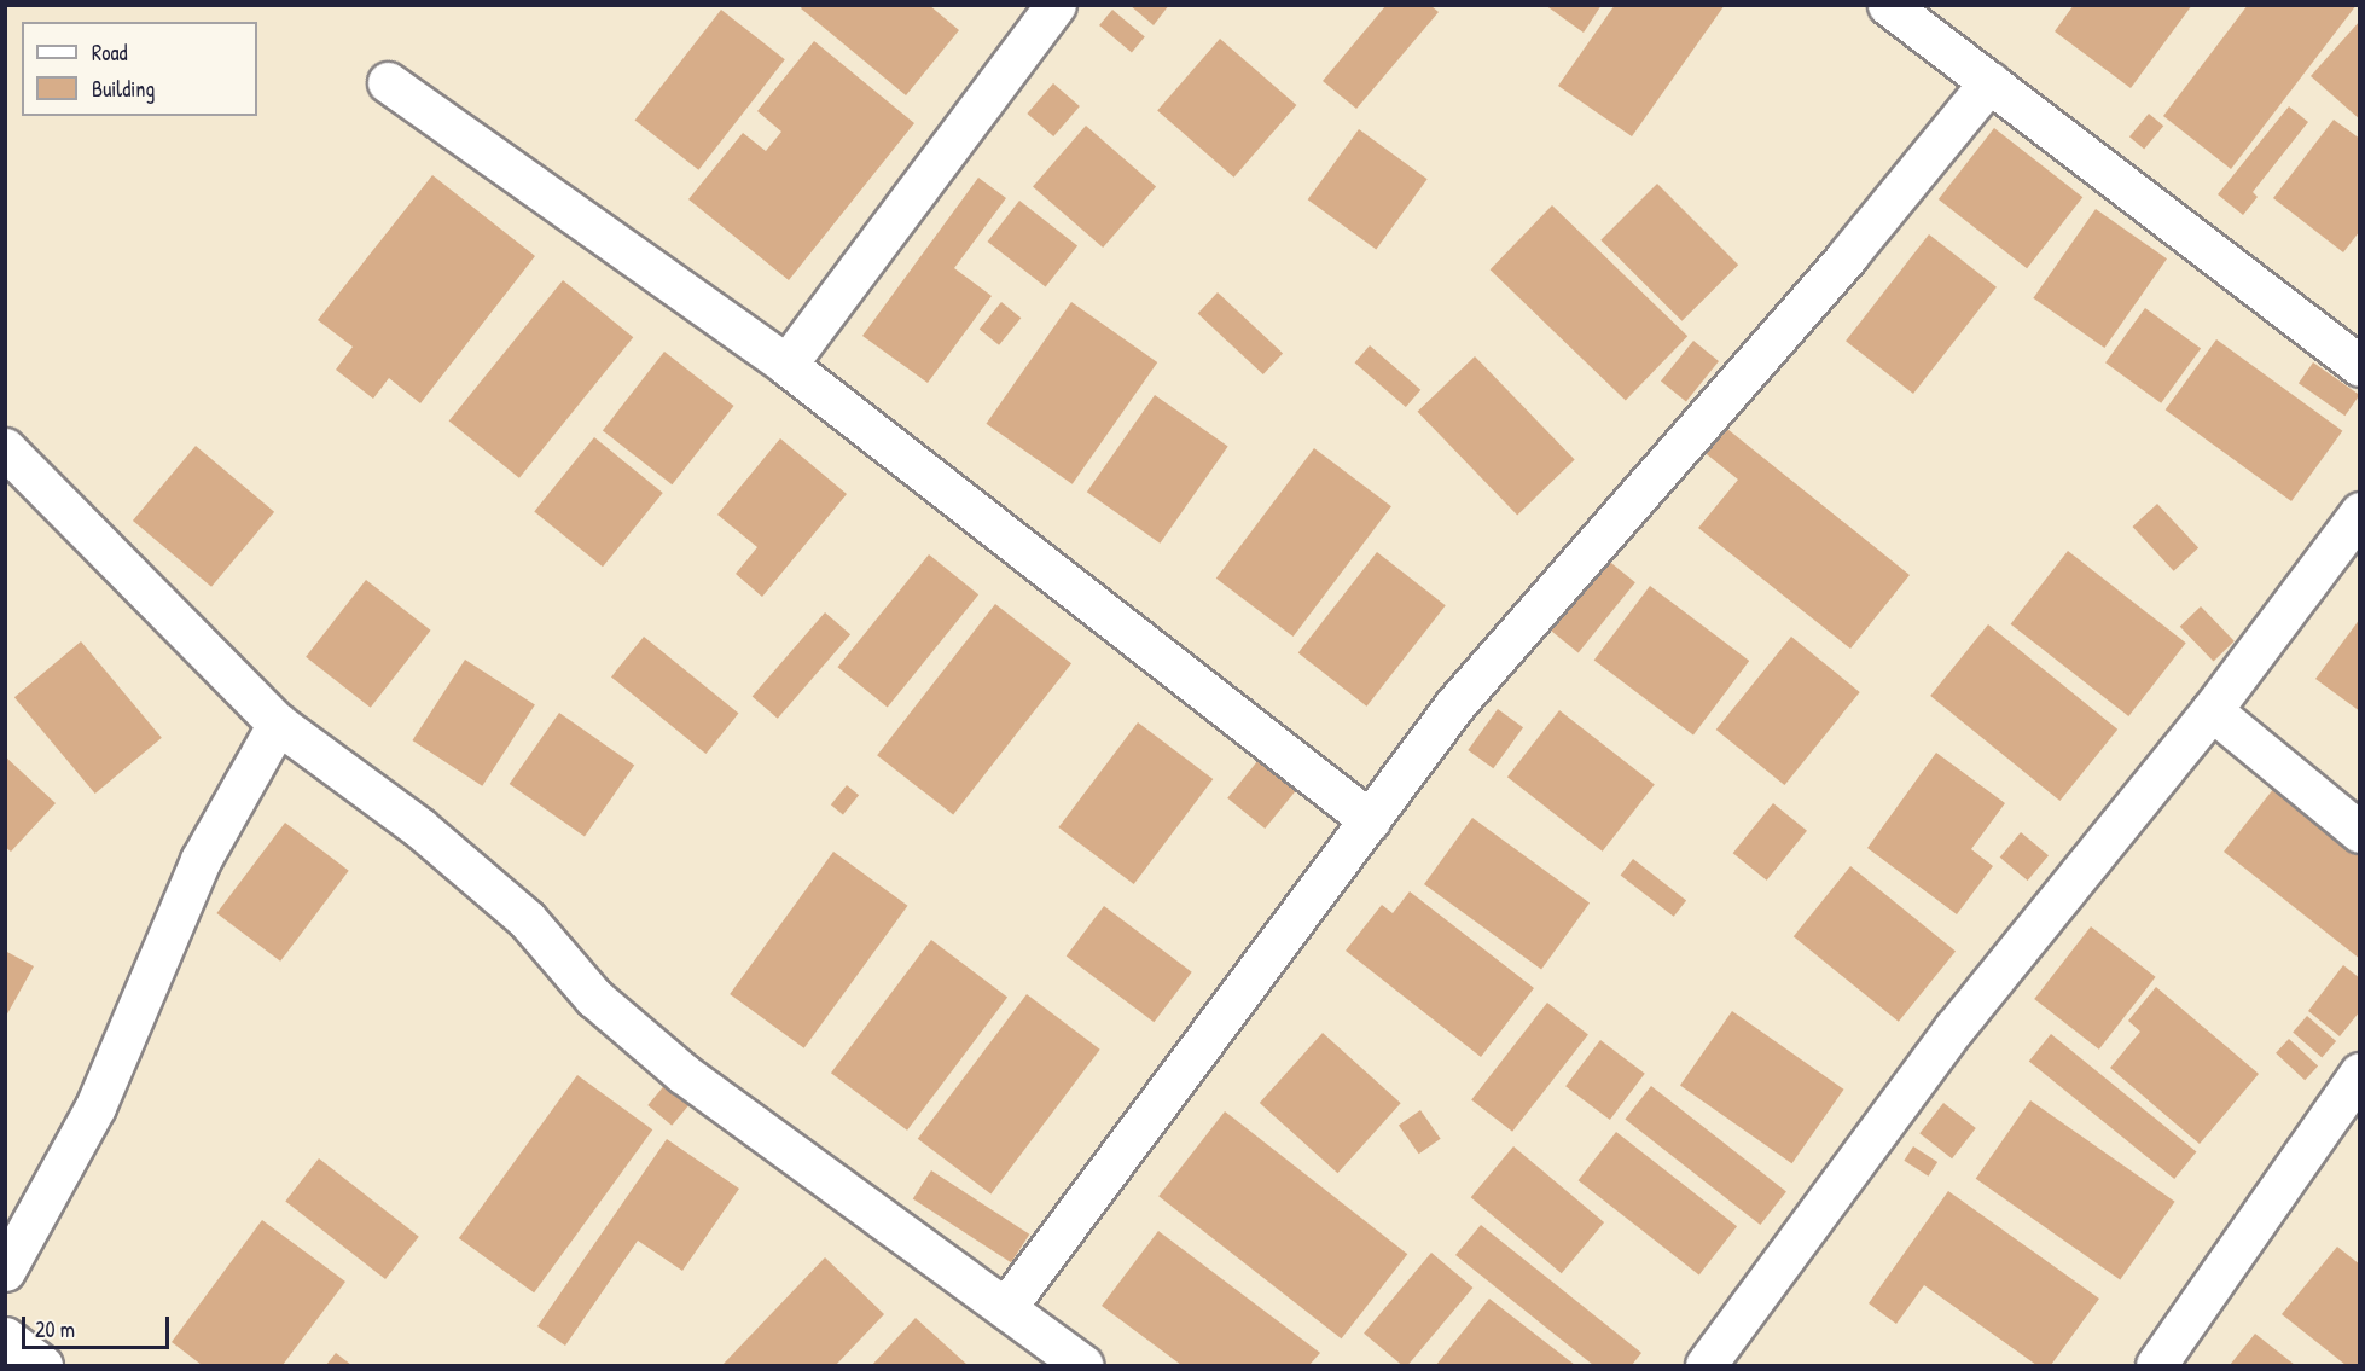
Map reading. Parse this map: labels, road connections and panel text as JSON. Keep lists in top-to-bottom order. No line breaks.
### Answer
{"legend":["Road","Building"],"scale_bar":"20 m"}
